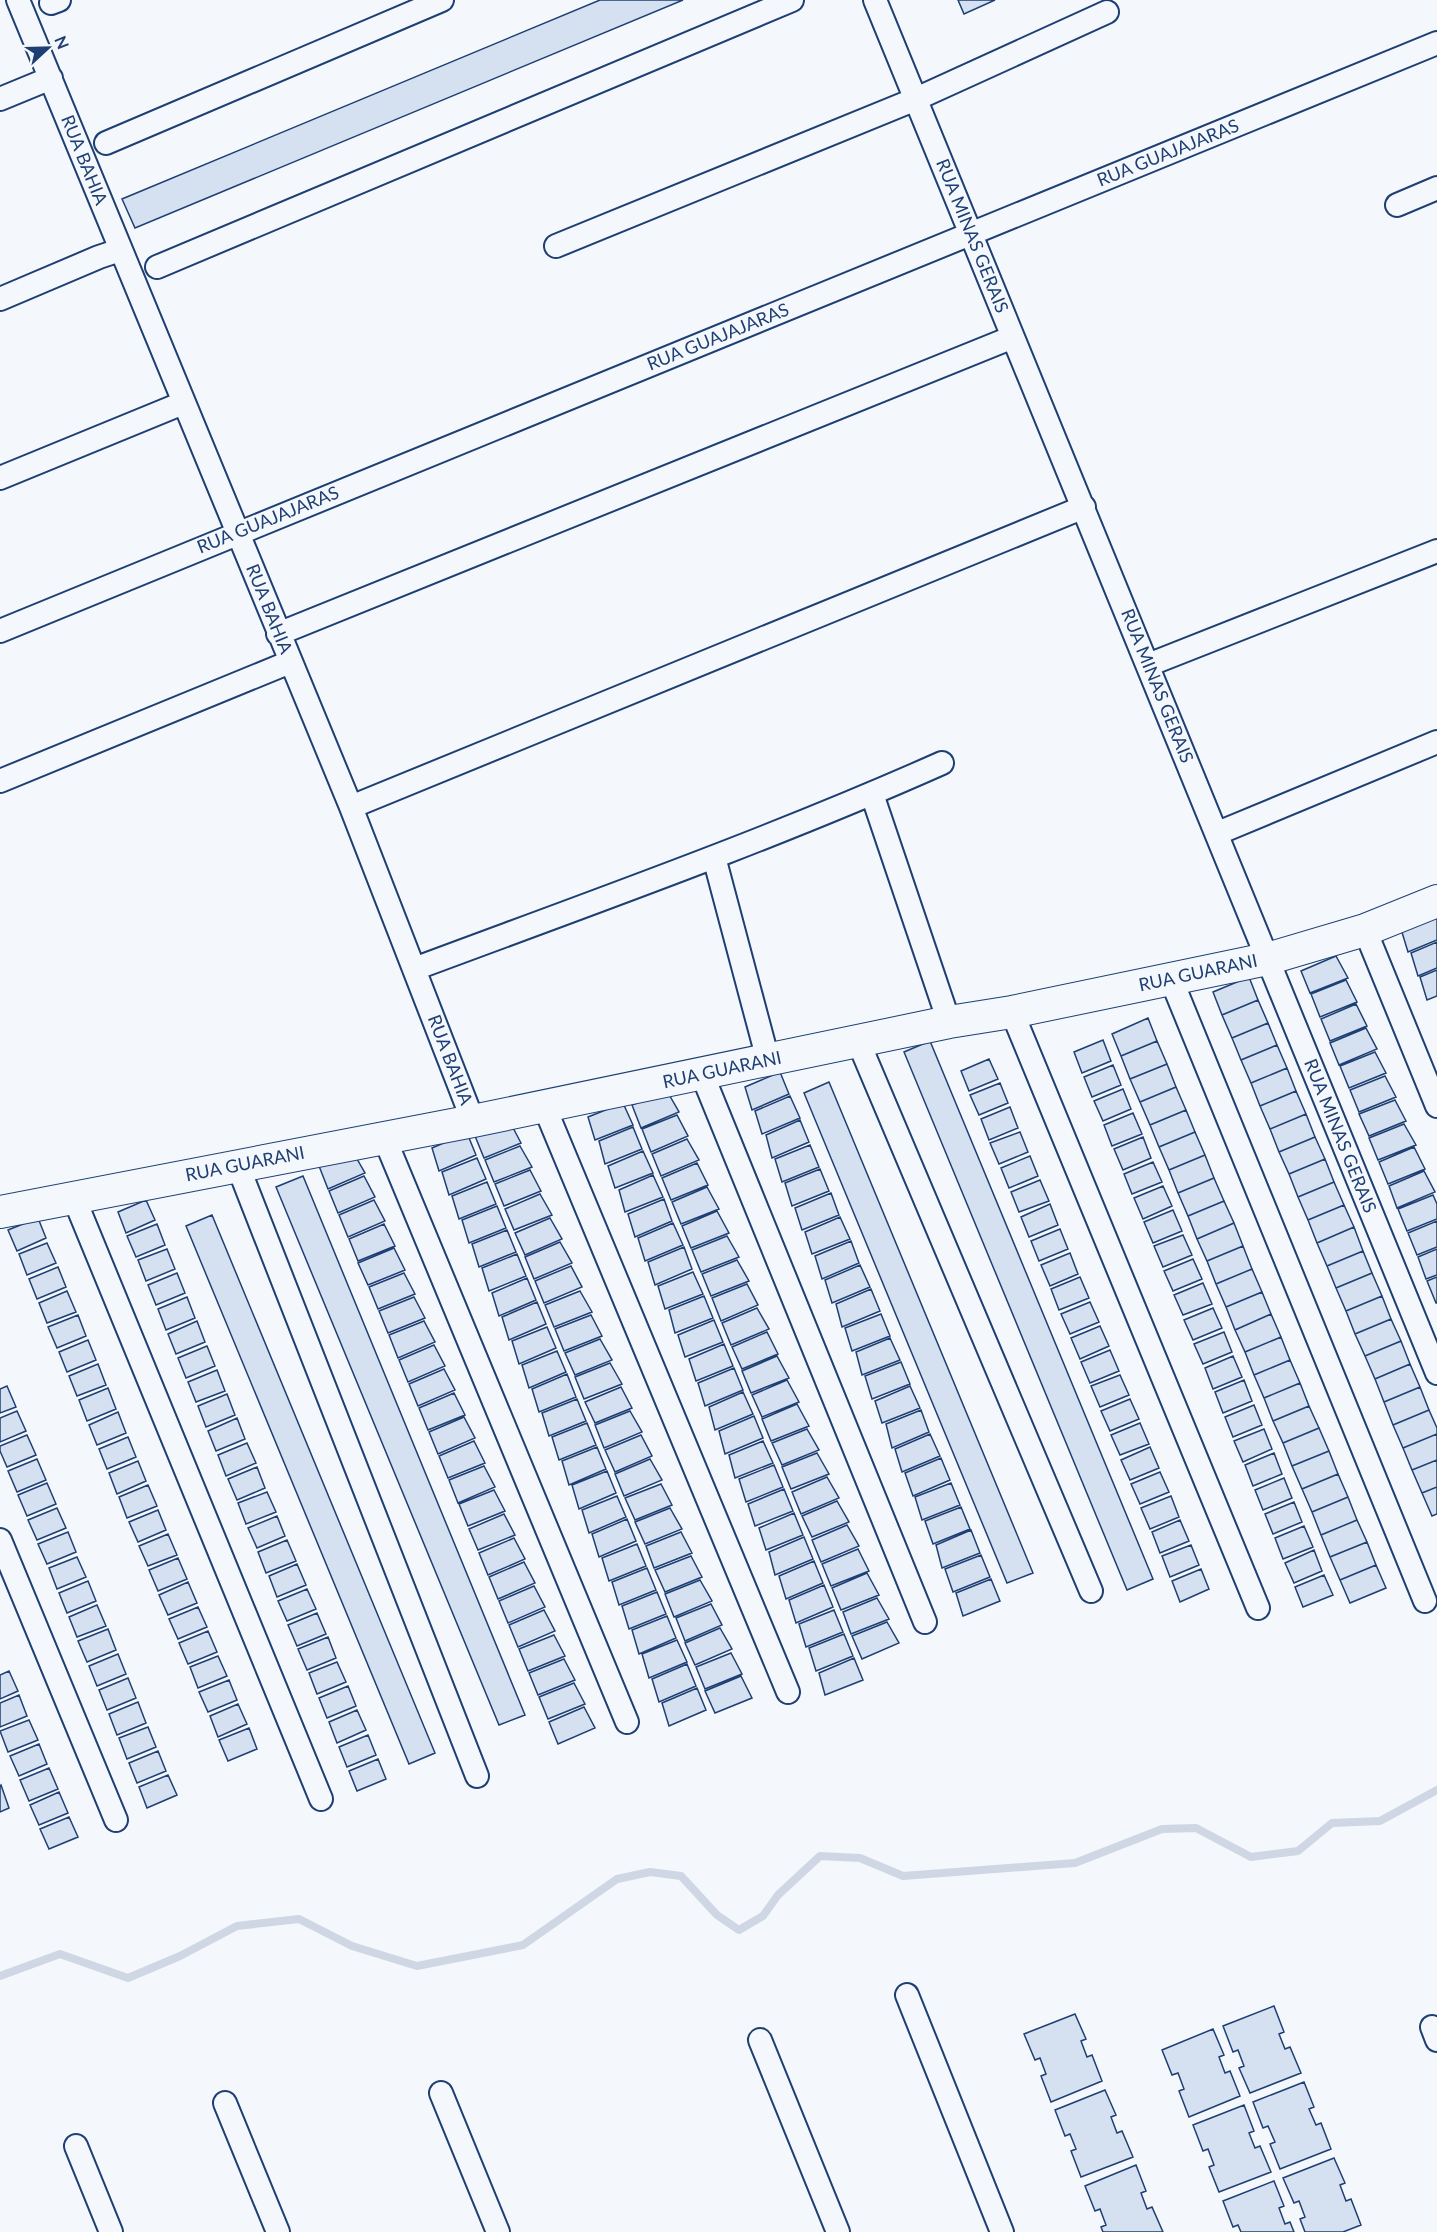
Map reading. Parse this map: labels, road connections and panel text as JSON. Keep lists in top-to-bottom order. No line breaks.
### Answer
{"streets":{"street":["RUA GUAJAJARAS","RUA BAHIA","RUA MINAS GERAIS","RUA GUARANI"]},"crossings":[["RUA GUAJAJARAS","RUA BAHIA"],["RUA GUAJAJARAS","RUA MINAS GERAIS"],["RUA BAHIA","RUA GUARANI"],["RUA MINAS GERAIS","RUA GUARANI"]],"north":"right"}
